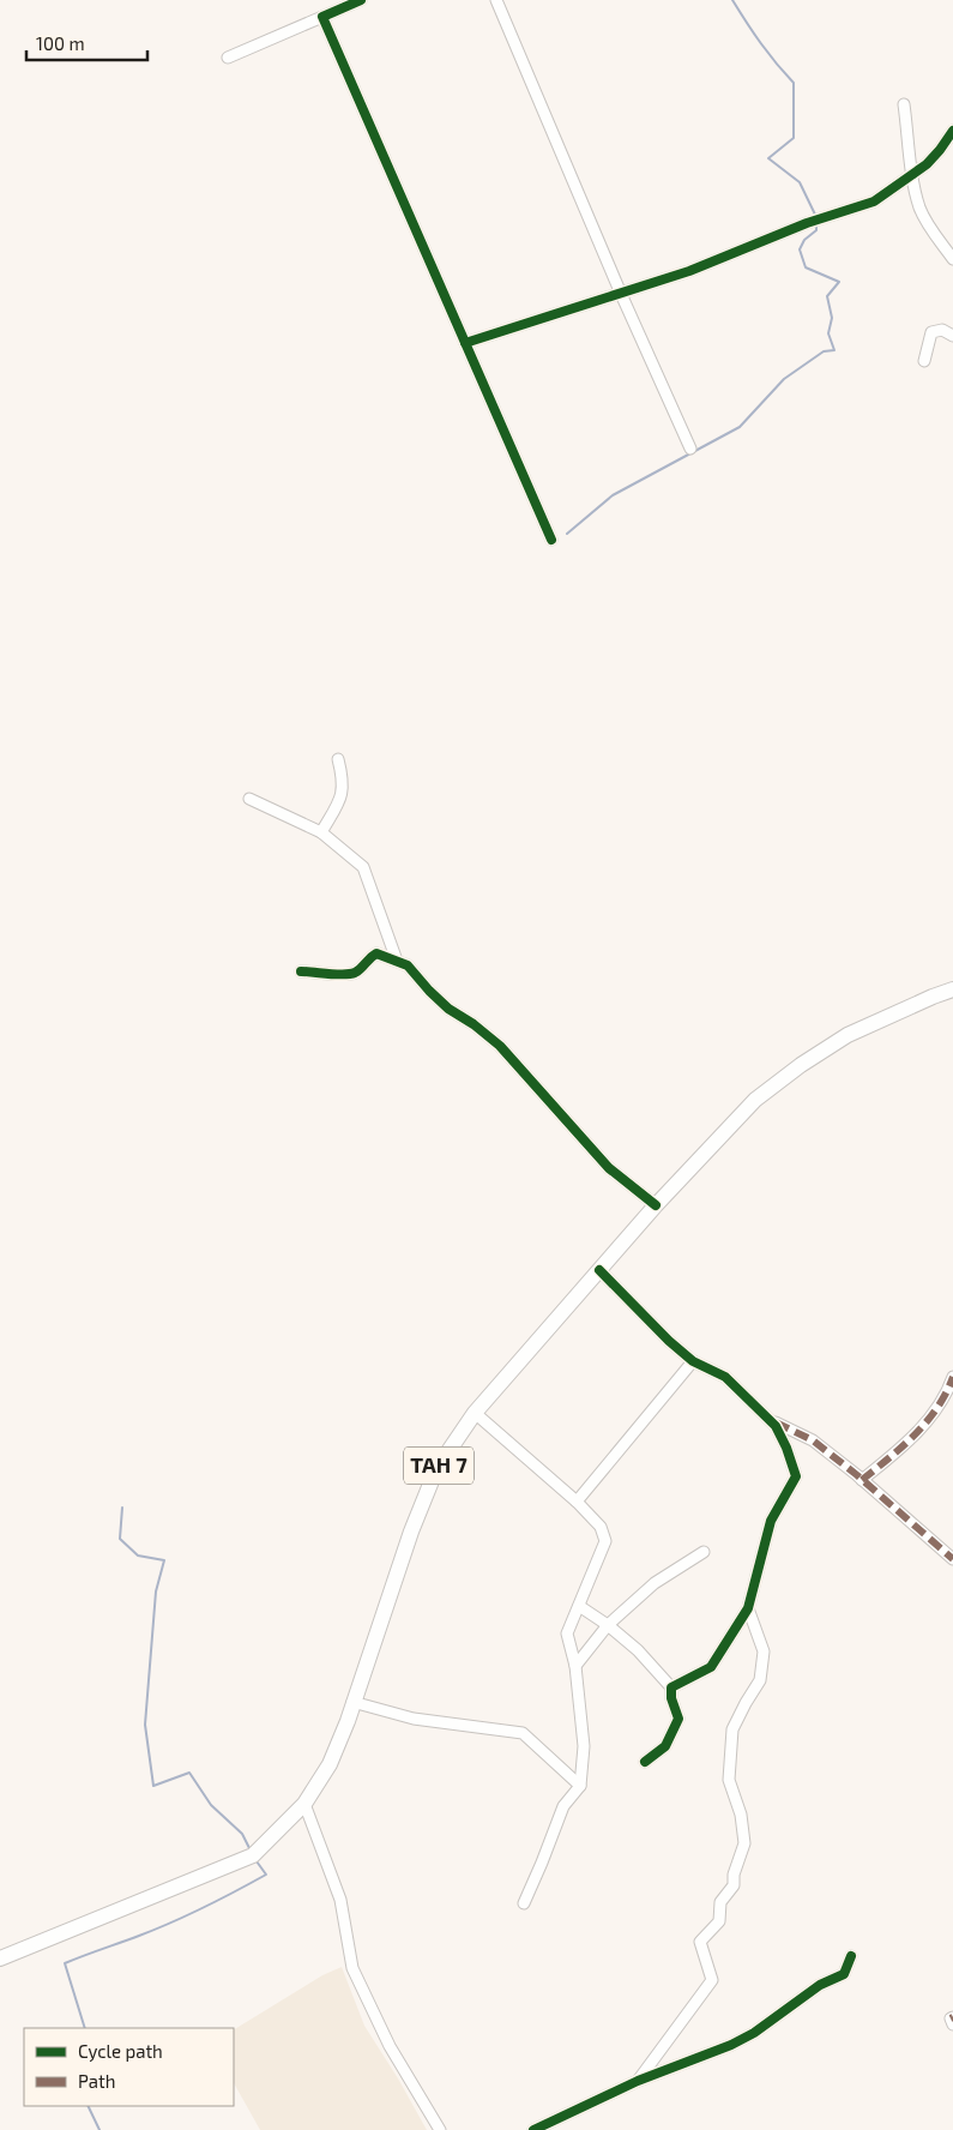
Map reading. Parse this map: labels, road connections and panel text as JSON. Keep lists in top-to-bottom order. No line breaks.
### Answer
{"streets":{"highway":["TAH 7"]},"legend":["Cycle path","Path"],"scale_bar":"100 m"}
